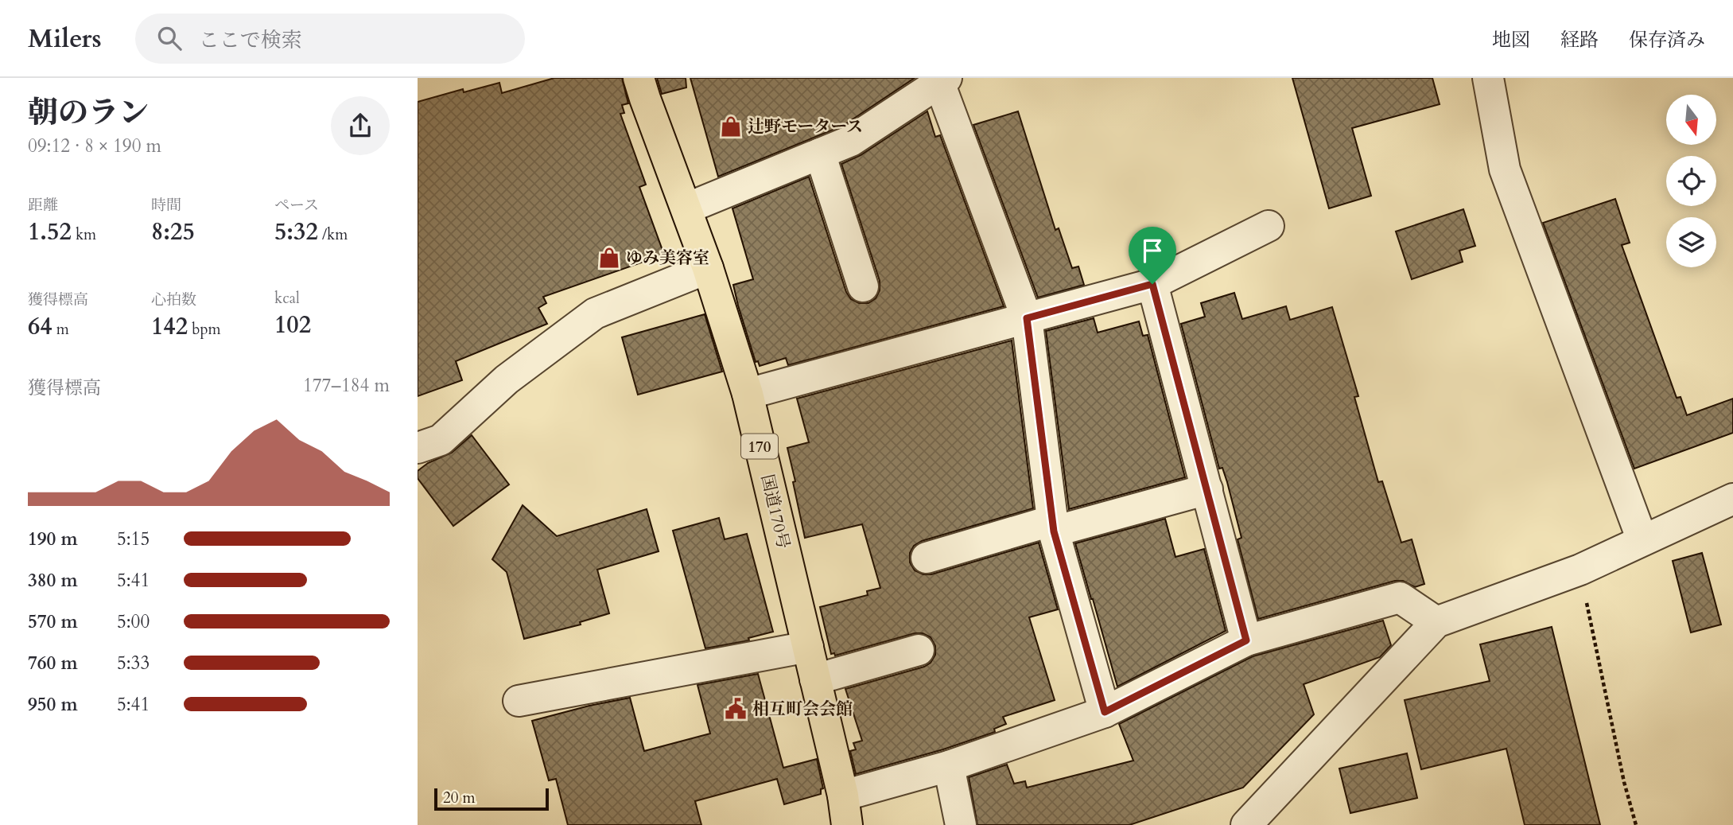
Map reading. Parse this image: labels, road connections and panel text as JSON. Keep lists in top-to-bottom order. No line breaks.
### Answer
{"streets":{"highway":["170","国道170号"]},"places":{"shop":["辻野モータース","ゆみ美容室"],"public building":["相互町会会館"]},"scale_bar":"20 m","north":"bottom","page":{"header":"Milers","search":"ここで検索","nav":["地図","経路","保存済み"],"heading":["朝のラン","09:12 · 8 × 190 m"],"stats":[["距離","1.52 km"],["時間","8:25"],["ペース","5:32 /km"],["獲得標高","64 m"],["心拍数","142 bpm"],["kcal","102"]],"chart":["獲得標高","177–184 m"],"list":[{"name":"190 m","note":"5:15"},{"name":"380 m","note":"5:41"},{"name":"570 m","note":"5:00"},{"name":"760 m","note":"5:33"},{"name":"950 m","note":"5:41"}],"scale":"20 m"}}
